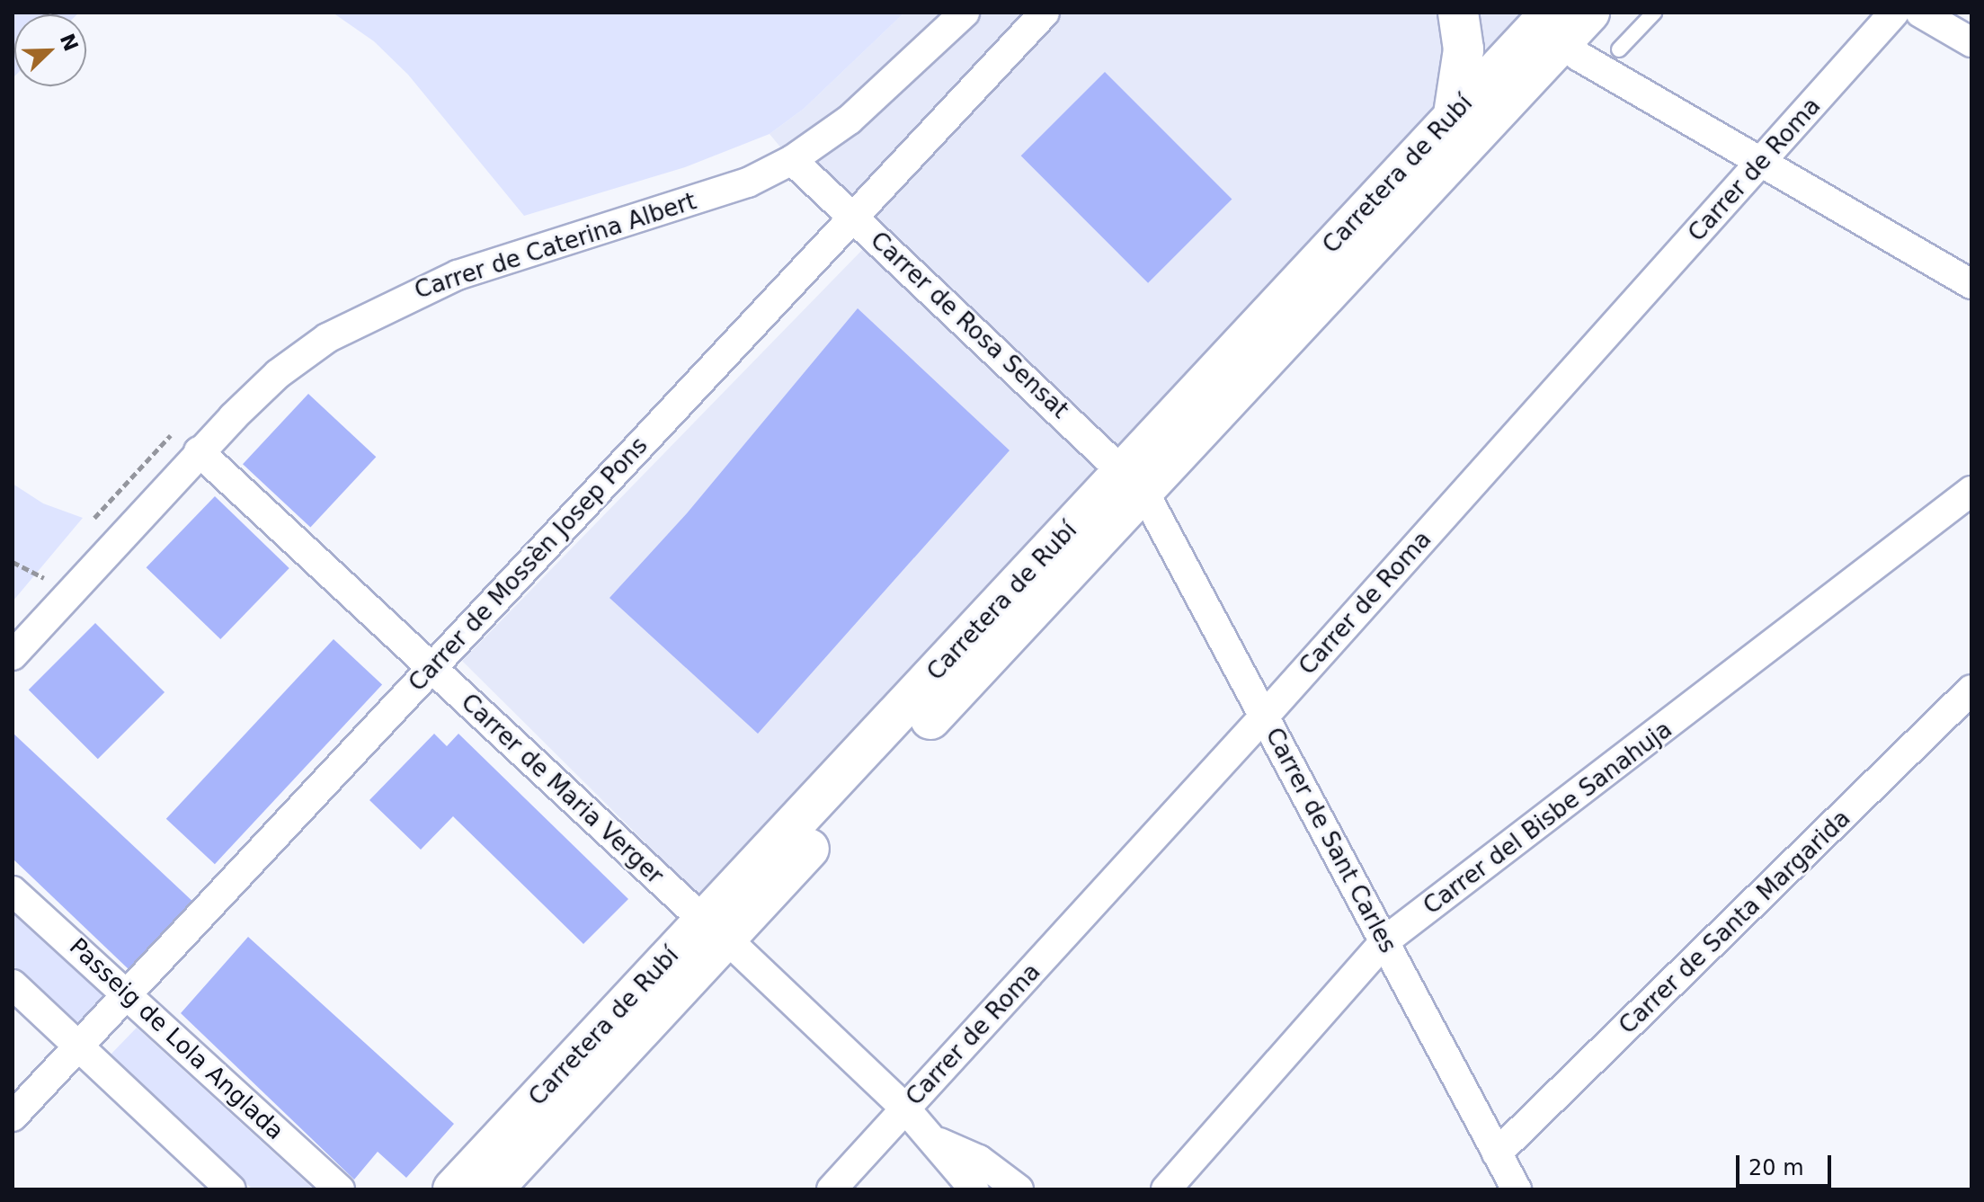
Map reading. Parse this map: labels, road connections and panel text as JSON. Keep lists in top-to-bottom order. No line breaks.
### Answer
{"streets":{"main road":["Carretera de Rubí"],"street":["Carrer de Roma","Carrer de Caterina Albert","Carrer de Rosa Sensat","Carrer de Mossèn Josep Pons","Carrer de Maria Verger","Carrer del Bisbe Sanahuja","Carrer de Sant Carles","Carrer de Santa Margarida","Passeig de Lola Anglada"]},"crossings":[["Carrer de Roma","Carrer de Maria Verger"],["Carrer de Roma","Carrer de Sant Carles"],["Carretera de Rubí","Carrer de Rosa Sensat"],["Carretera de Rubí","Carrer de Maria Verger"],["Carretera de Rubí","Carrer de Sant Carles"],["Carrer de Caterina Albert","Carrer de Rosa Sensat"],["Carrer de Caterina Albert","Carrer de Maria Verger"],["Carrer de Rosa Sensat","Carrer de Mossèn Josep Pons"],["Carrer de Rosa Sensat","Carrer de Sant Carles"],["Carrer de Mossèn Josep Pons","Carrer de Maria Verger"],["Carrer de Mossèn Josep Pons","Passeig de Lola Anglada"],["Carrer del Bisbe Sanahuja","Carrer de Sant Carles"],["Carrer de Sant Carles","Carrer de Santa Margarida"]],"scale_bar":"20 m","north":"top right"}
